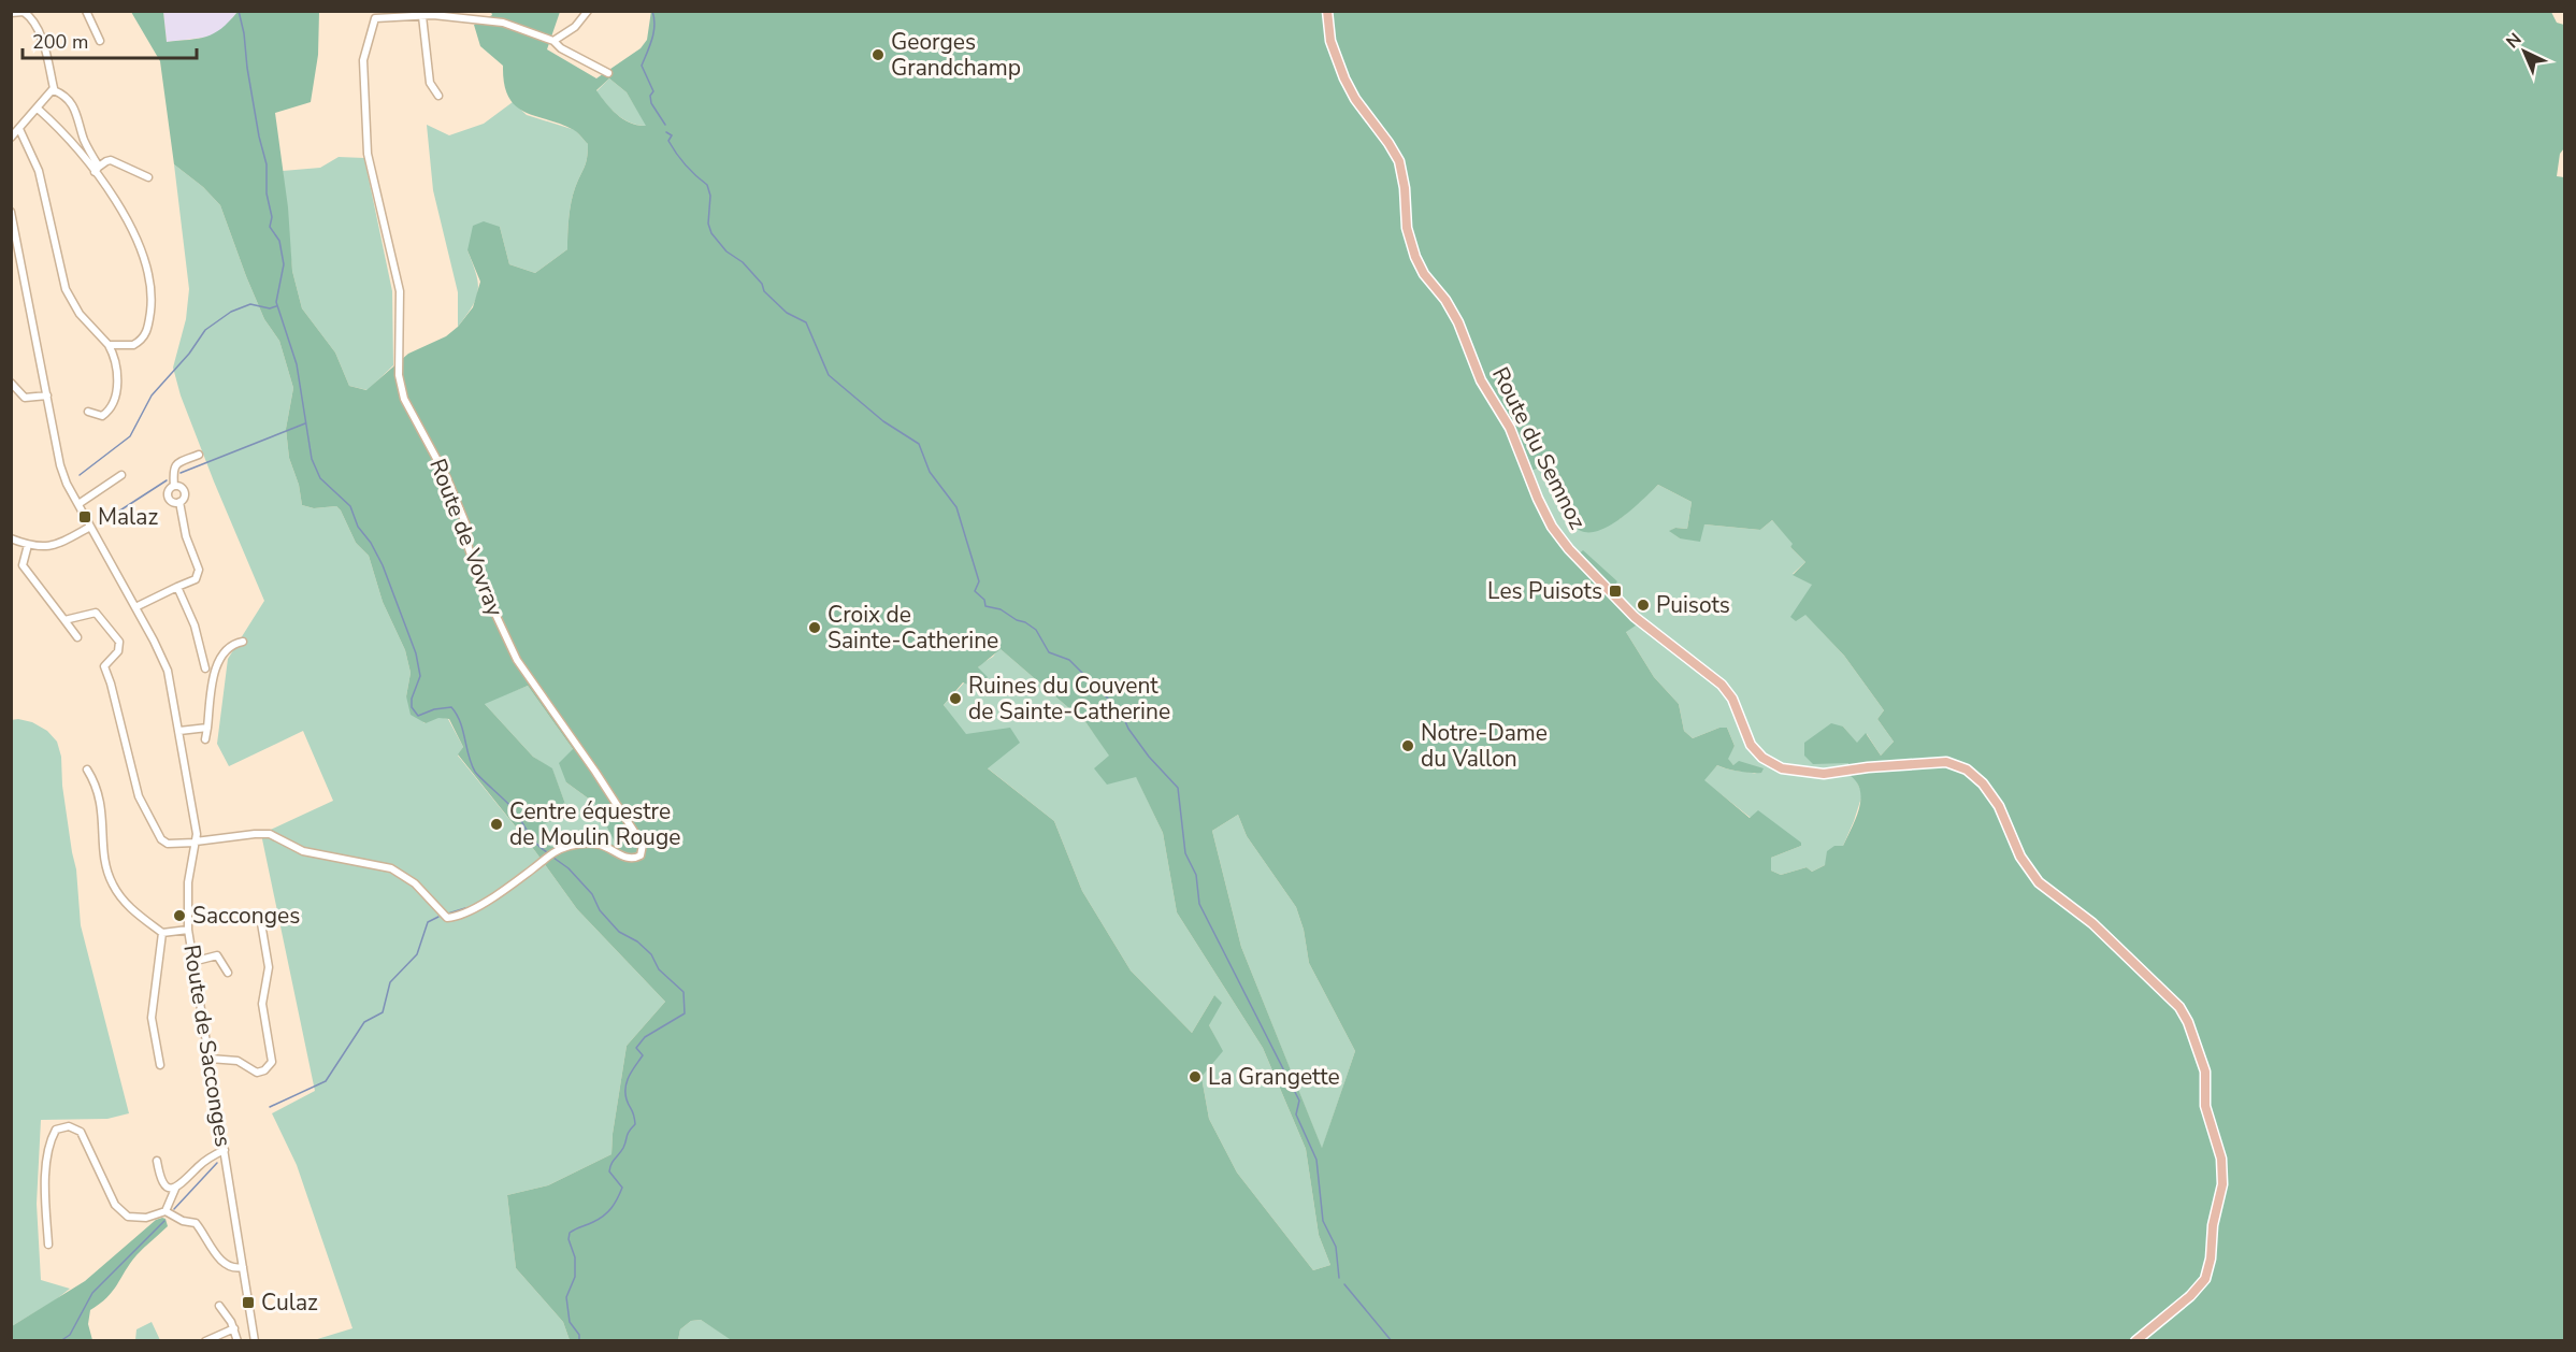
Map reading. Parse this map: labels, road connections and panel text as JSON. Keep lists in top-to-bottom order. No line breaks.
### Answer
{"streets":{"main road":["Route du Semnoz"],"street":["Route de Vovray","Route de Sacconges"]},"crossings":[["Route de Vovray","Route de Sacconges"]],"places":{"other":["Georges Grandchamp","Puisots","Croix de Sainte-Catherine","Ruines du Couvent de Sainte-Catherine","Notre-Dame du Vallon","Centre équestre de Moulin Rouge","Sacconges","La Grangette"],"transit":["Malaz","Les Puisots","Culaz"]},"scale_bar":"200 m","north":"top left"}
